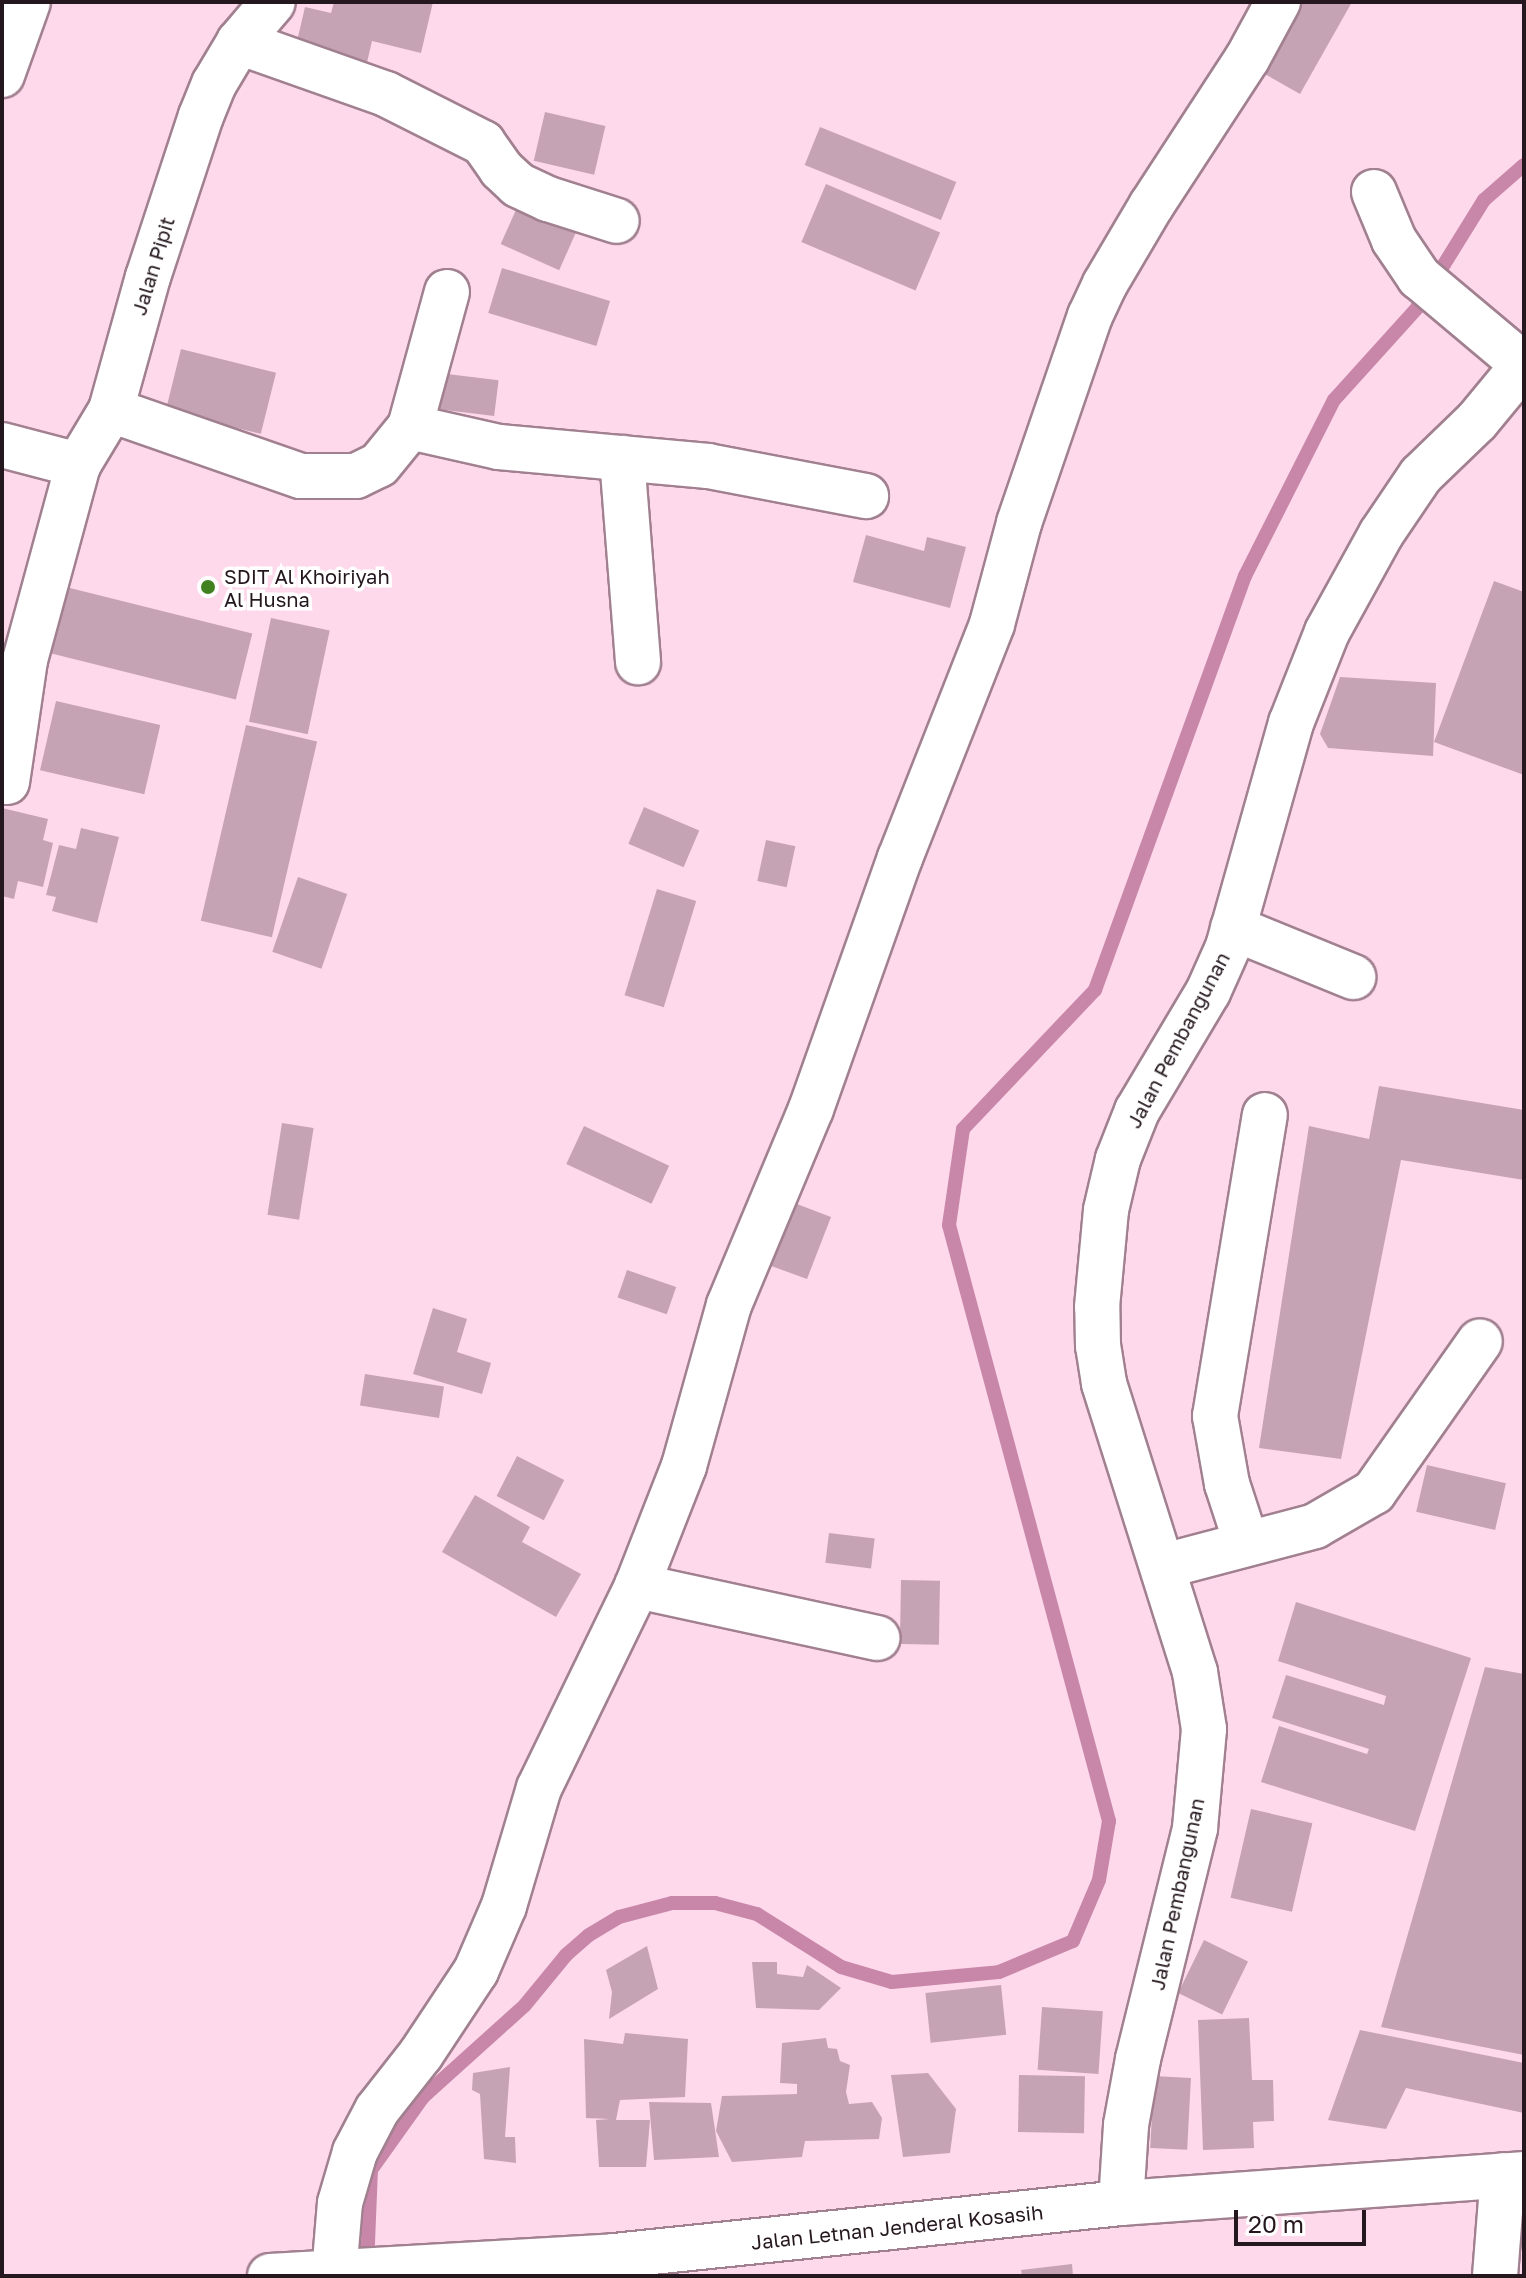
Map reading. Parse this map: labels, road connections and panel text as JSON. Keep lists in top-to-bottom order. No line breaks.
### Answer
{"streets":{"main road":["Jalan Pipit","Jalan Pembangunan","Jalan Letnan Jenderal Kosasih"]},"crossings":[["Jalan Pembangunan","Jalan Letnan Jenderal Kosasih"]],"places":["SDIT Al Khoiriyah Al Husna"],"scale_bar":"20 m"}
